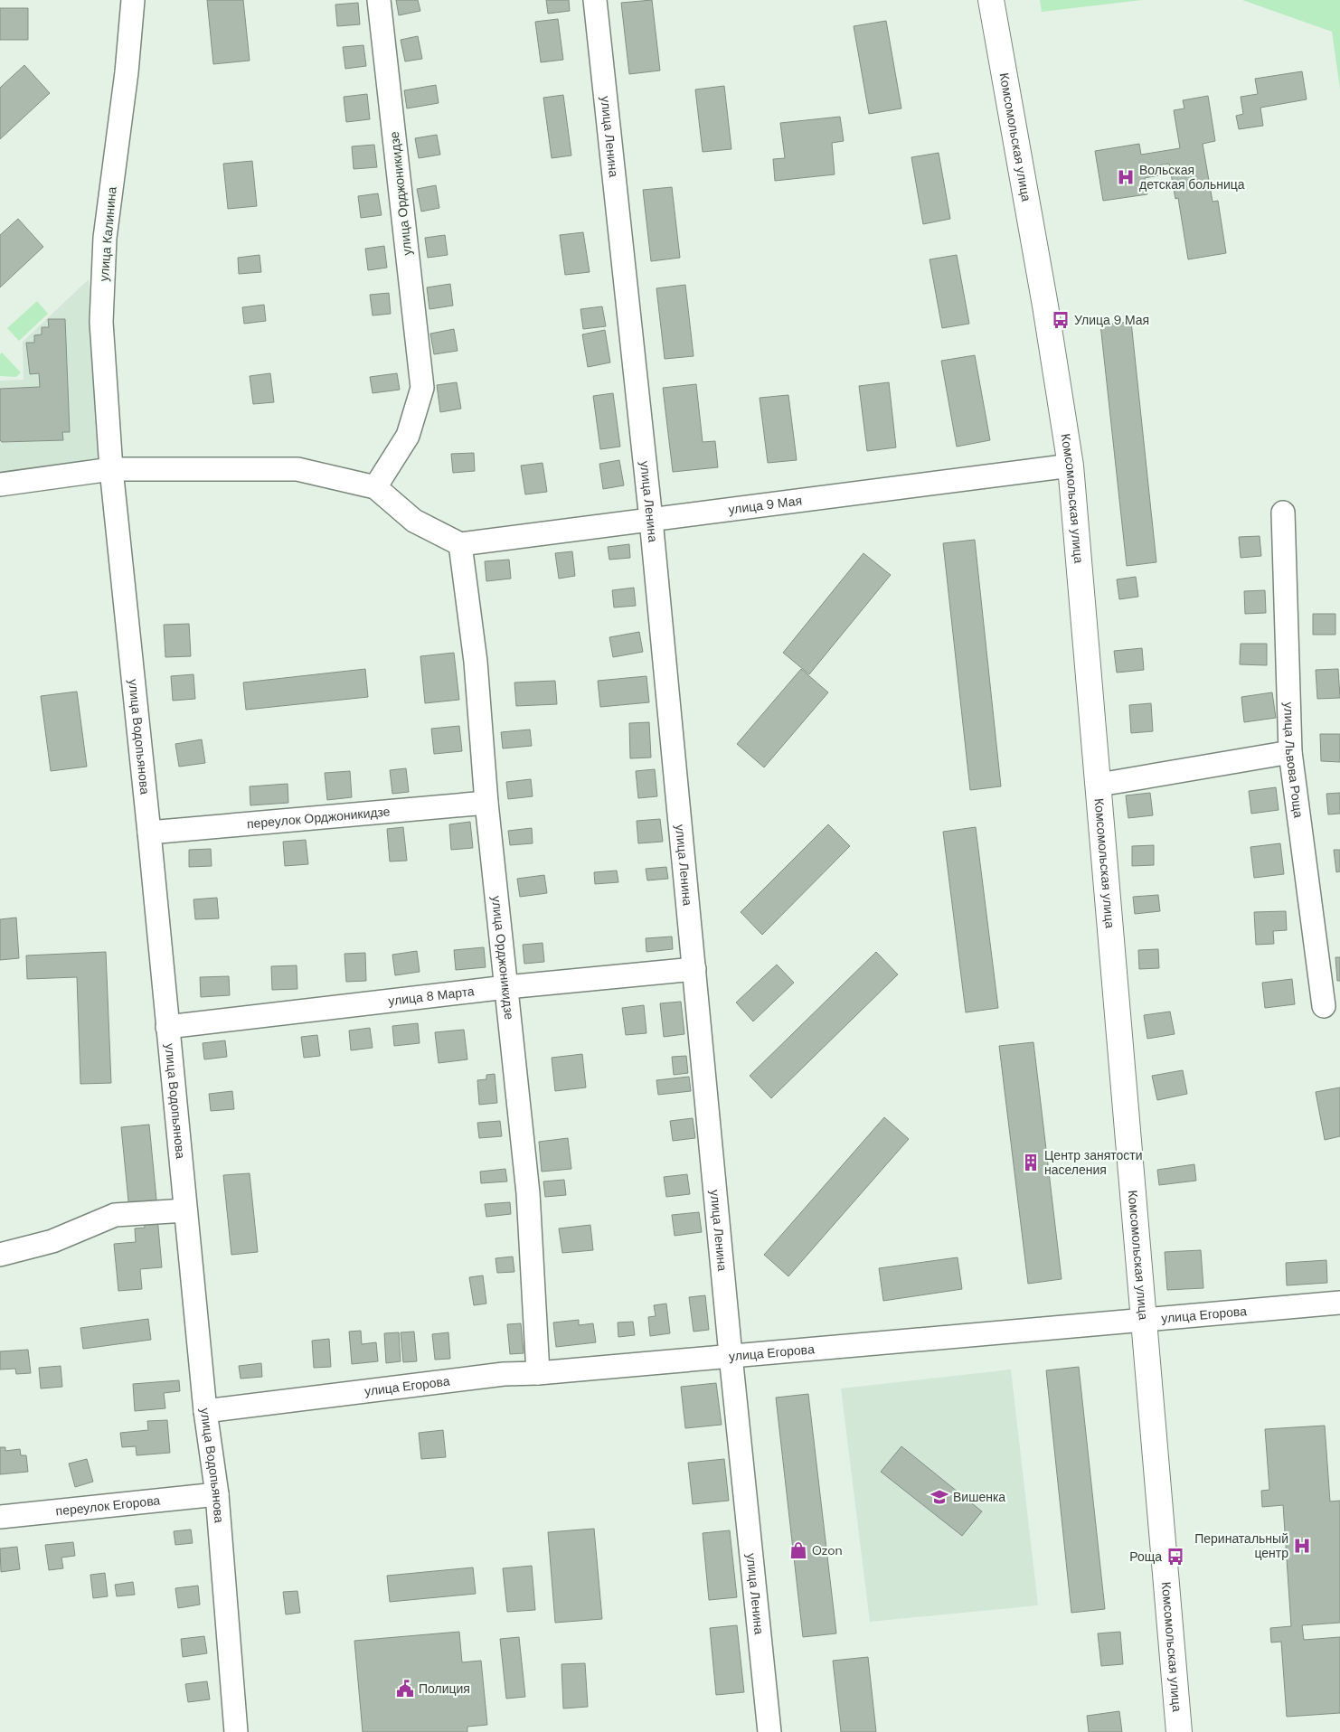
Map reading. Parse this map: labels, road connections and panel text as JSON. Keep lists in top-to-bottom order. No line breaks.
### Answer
{"streets":{"main road":["Комсомольская улица"],"street":["улица Ленина","улица Орджоникидзе","улица Калинина","улица 9 Мая","улица Водопьянова","улица Львова Роща","переулок Орджоникидзе","улица 8 Марта","улица Егорова","переулок Егорова"]},"crossings":[["улица Ленина","улица 9 Мая"],["улица Ленина","улица 8 Марта"],["улица Ленина","улица Егорова"],["Комсомольская улица","улица 9 Мая"],["Комсомольская улица","улица Егорова"],["улица Орджоникидзе","улица 9 Мая"],["улица Орджоникидзе","переулок Орджоникидзе"],["улица Орджоникидзе","улица 8 Марта"],["улица Орджоникидзе","улица Егорова"],["улица Калинина","улица Водопьянова"],["улица Водопьянова","переулок Орджоникидзе"],["улица Водопьянова","улица 8 Марта"],["улица Водопьянова","улица Егорова"],["улица Водопьянова","переулок Егорова"]],"places":{"hospital":["Вольская детская больница","Перинатальный центр"],"bus stop":["Улица 9 Мая","Роща"],"building":["Центр занятости населения"],"school or university":["Вишенка"],"shop":["Ozon"],"public building":["Полиция"]}}
